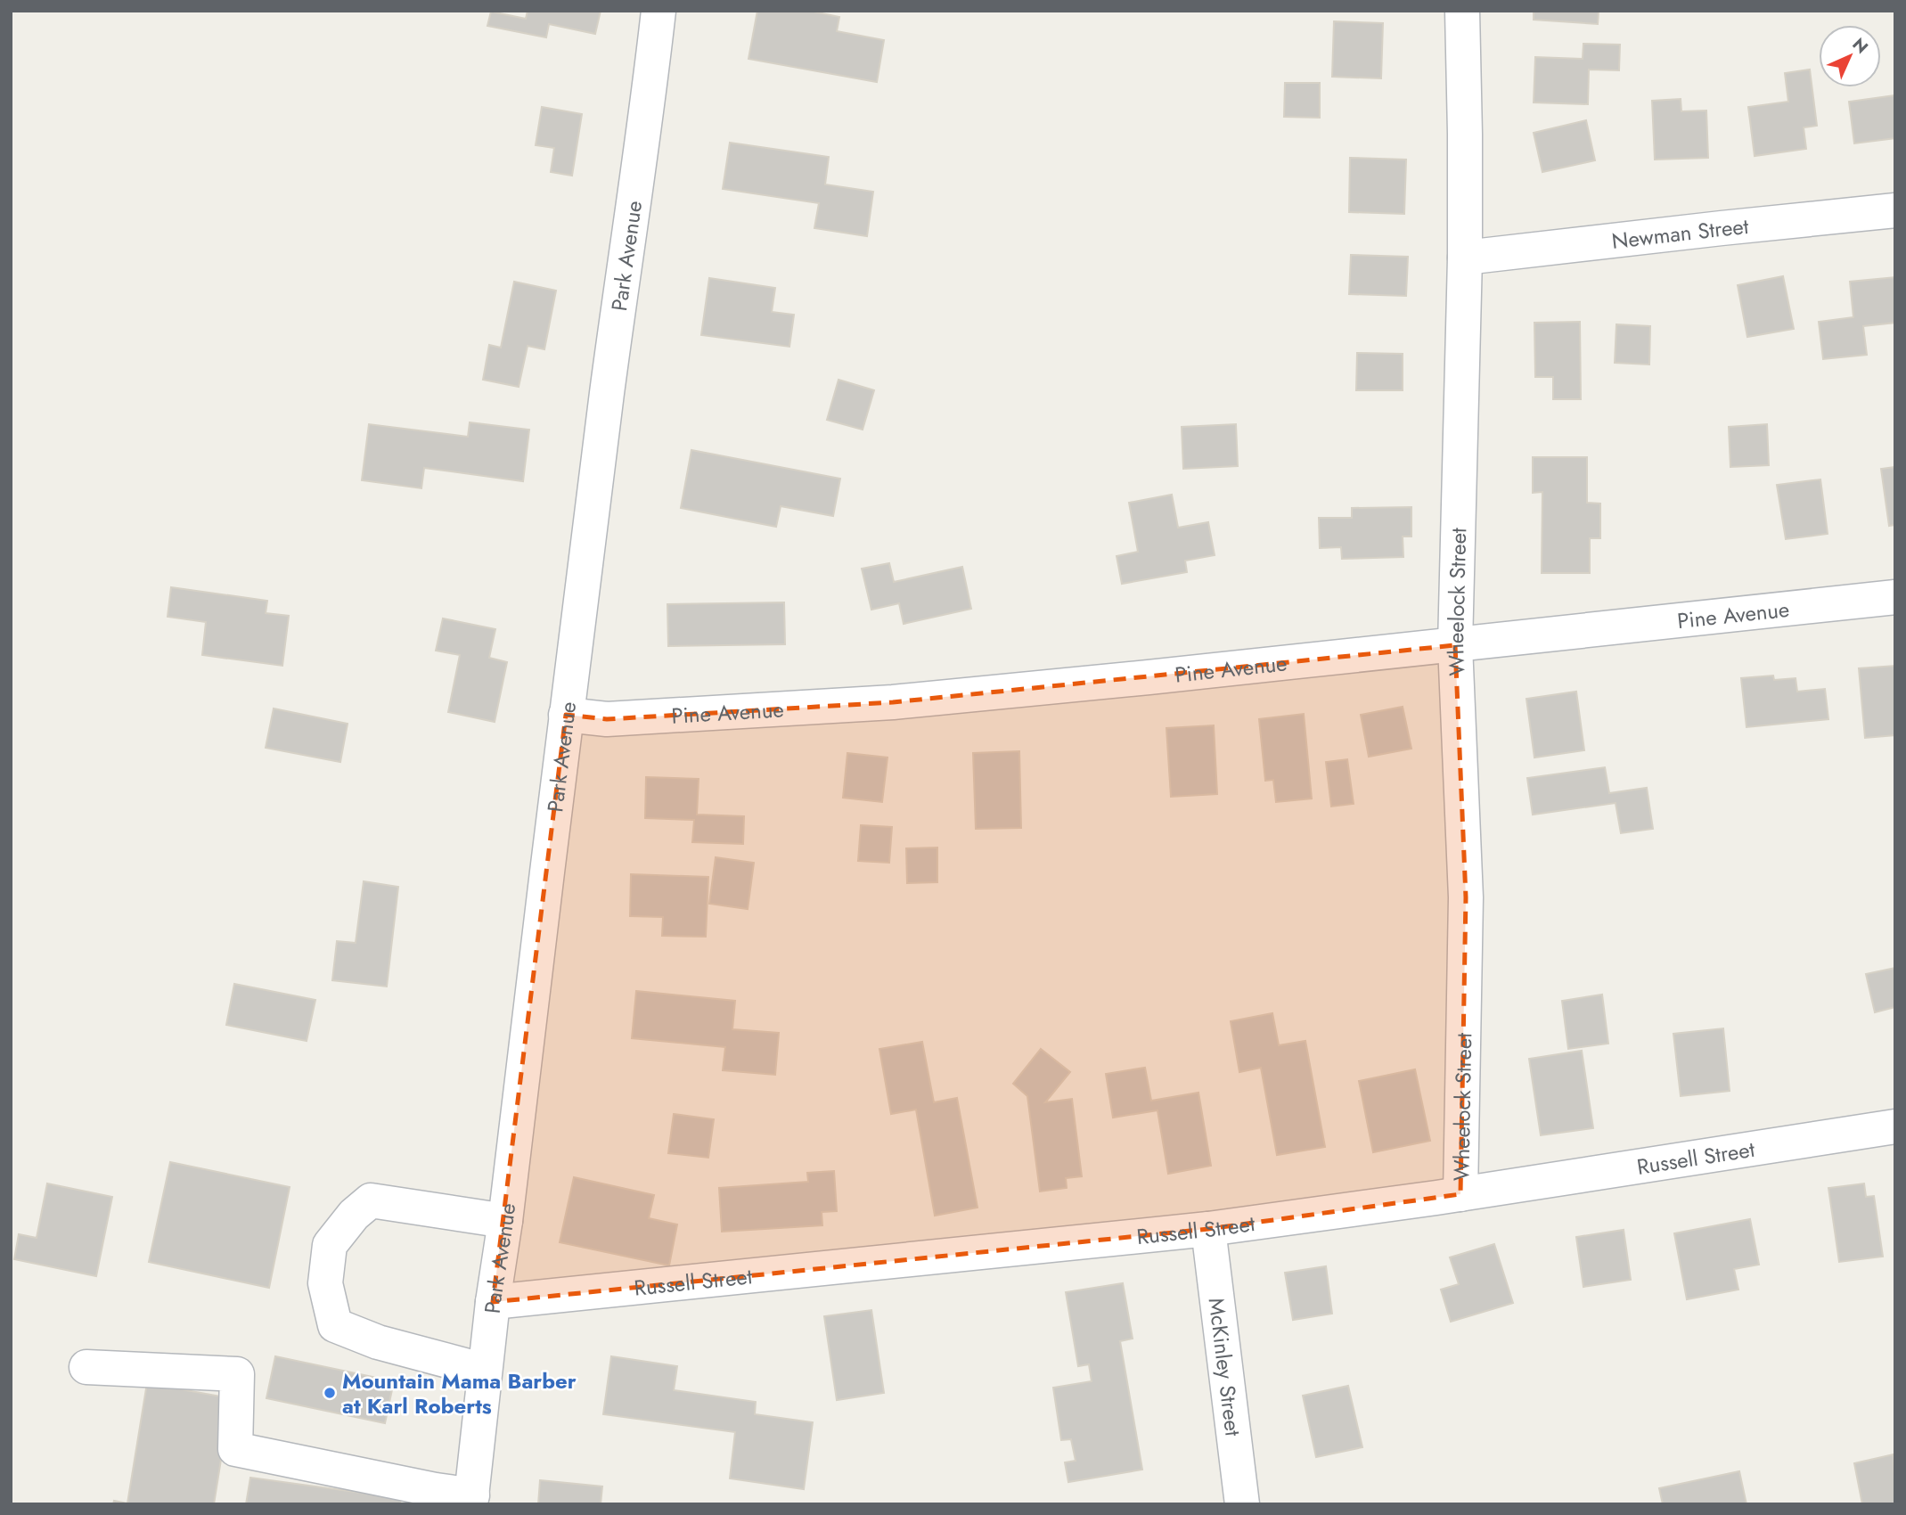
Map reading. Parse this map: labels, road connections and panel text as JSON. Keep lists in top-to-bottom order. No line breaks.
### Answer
{"streets":{"street":["Newman Street","Park Avenue","Wheelock Street","Pine Avenue","Russell Street","McKinley Street"]},"crossings":[["Newman Street","Wheelock Street"],["Park Avenue","Pine Avenue"],["Park Avenue","Russell Street"],["Wheelock Street","Pine Avenue"],["Wheelock Street","Russell Street"],["Russell Street","McKinley Street"]],"places":["Mountain Mama Barber at Karl Roberts"],"north":"top right"}
